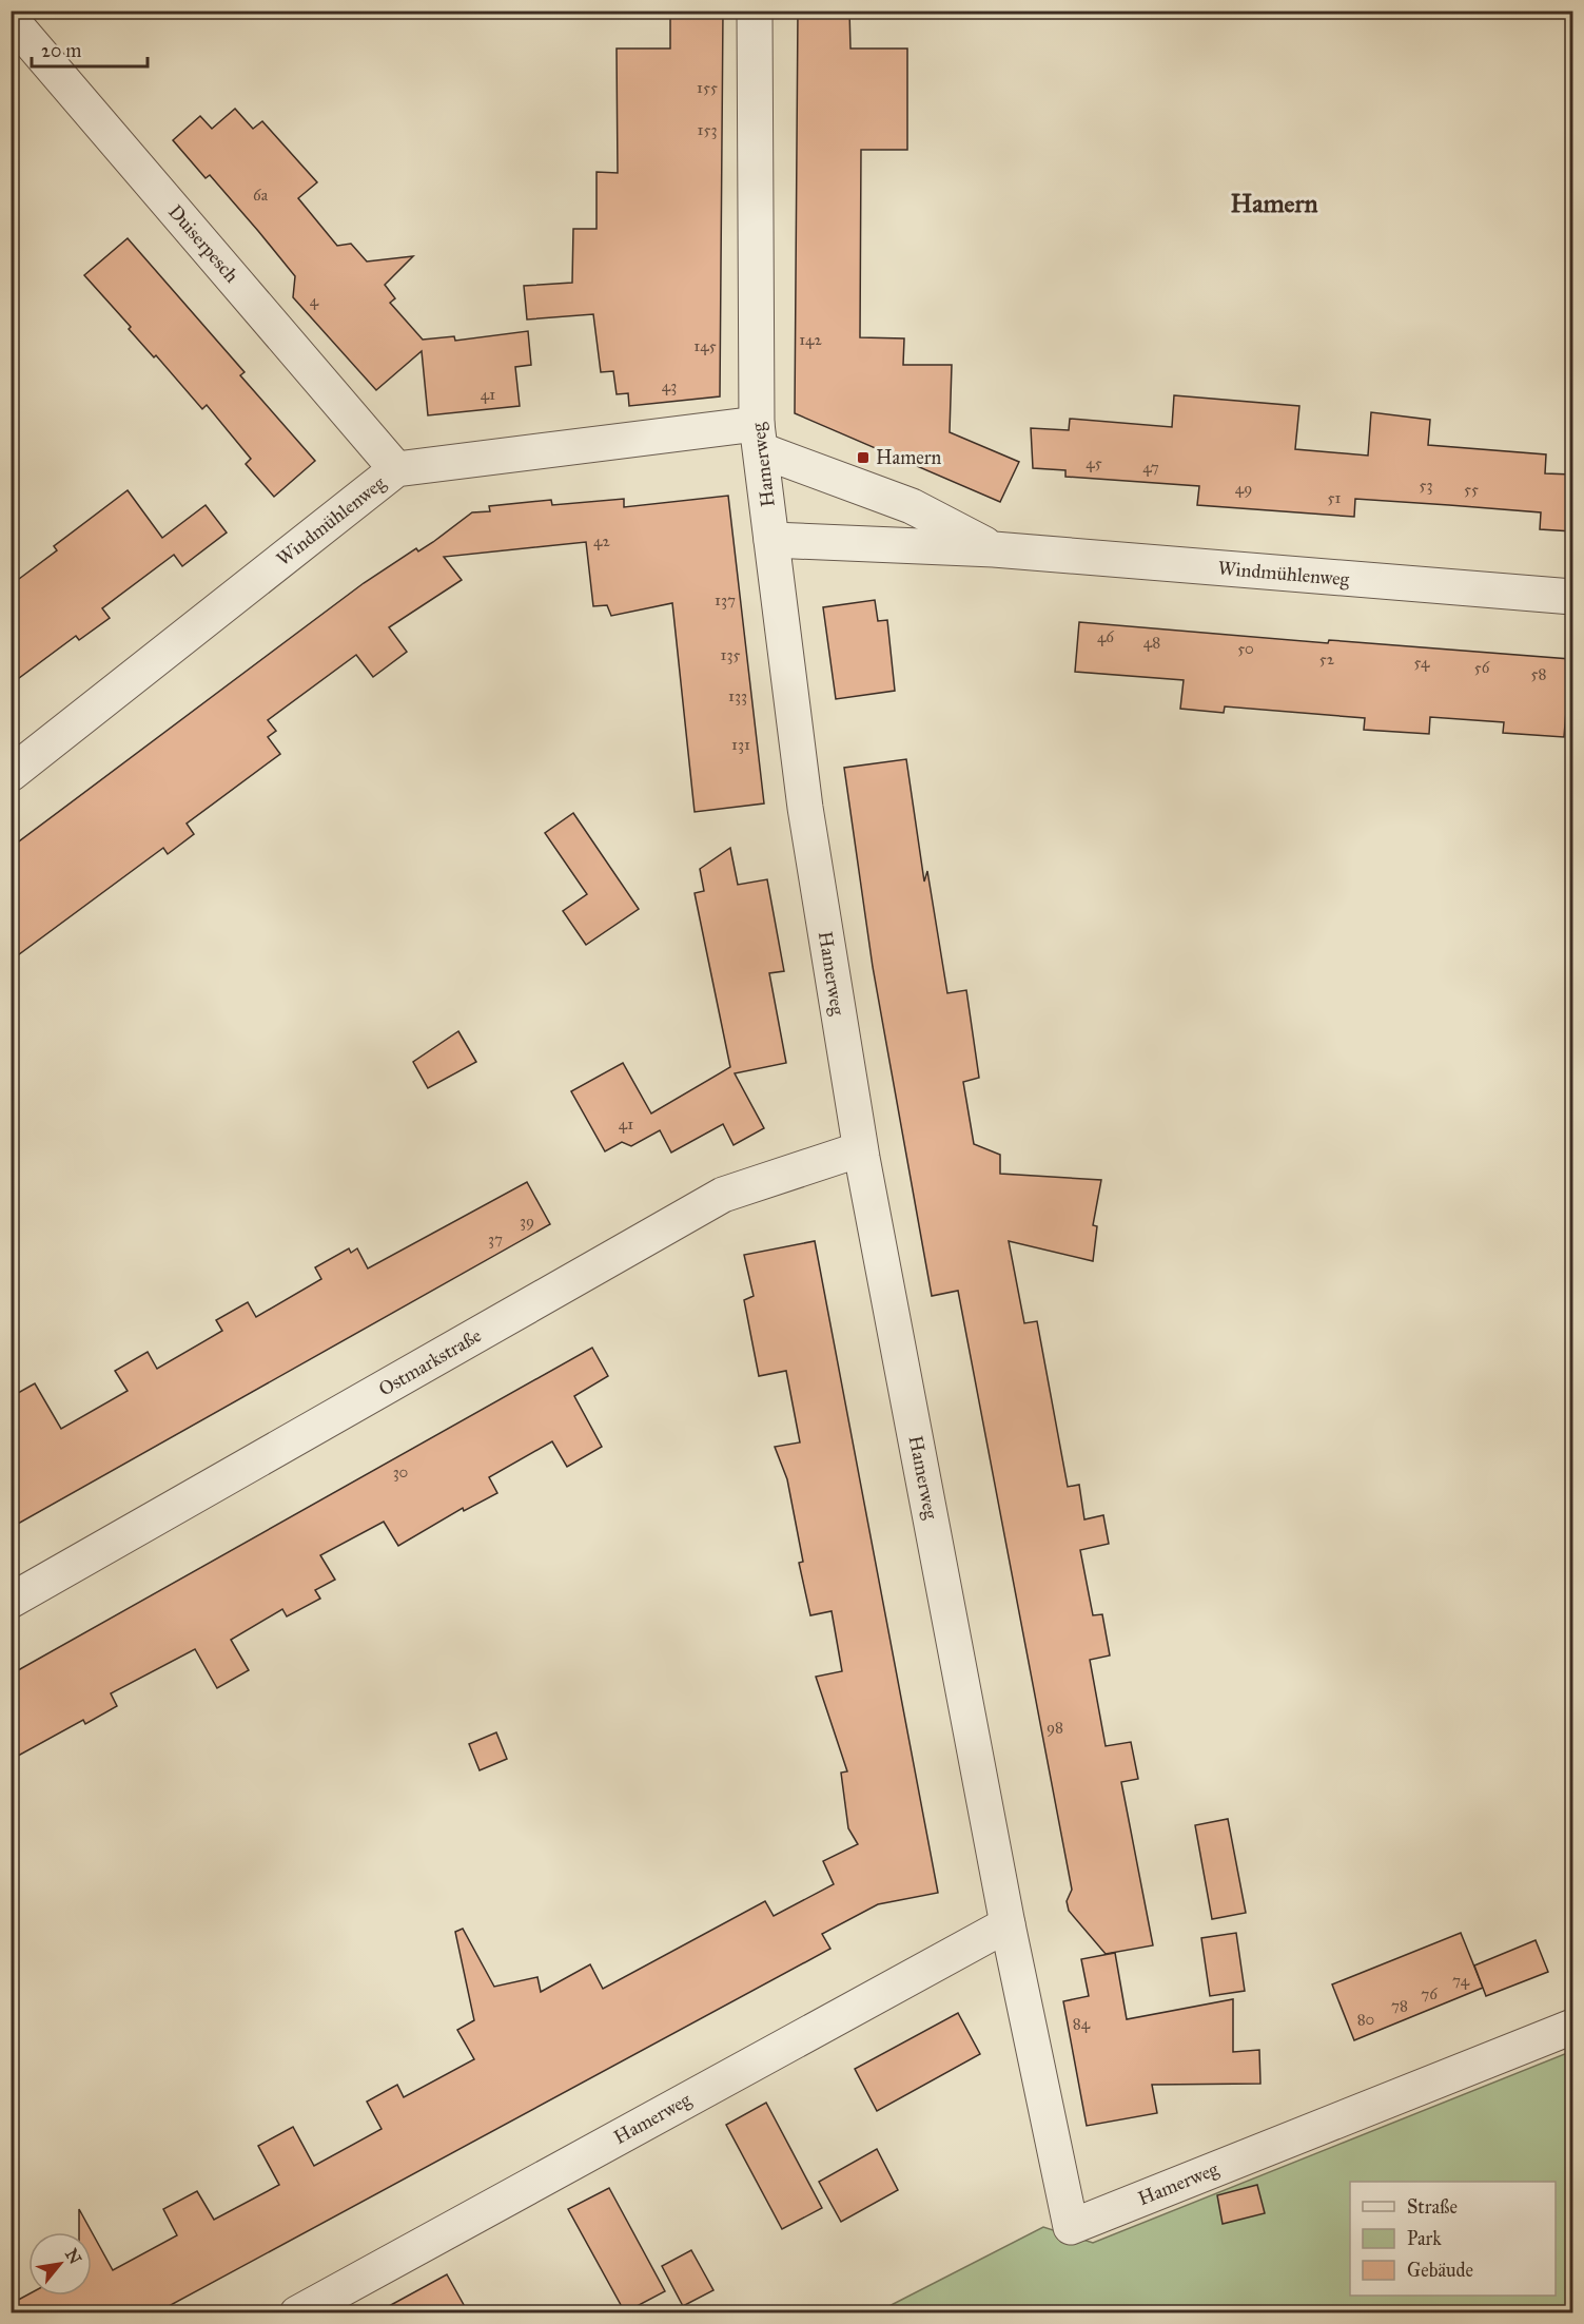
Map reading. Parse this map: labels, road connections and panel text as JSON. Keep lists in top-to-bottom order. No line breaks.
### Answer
{"streets":{"street":["Duiserpesch","Hamerweg","Windmühlenweg","Ostmarkstraße"]},"crossings":[["Duiserpesch","Windmühlenweg"],["Hamerweg","Windmühlenweg"],["Hamerweg","Ostmarkstraße"]],"districts":["Hamern"],"places":{"transit":["Hamern"]},"house_numbers":["155","153","6a","4","142","145","43","41","45","47","53","49","55","51","42","137","46","48","50","135","52","54","56","58","133","131","41","39","37","30","98","74","76","78","80","84"],"legend":["Straße","Park","Gebäude"],"scale_bar":"20 m","north":"top right"}
